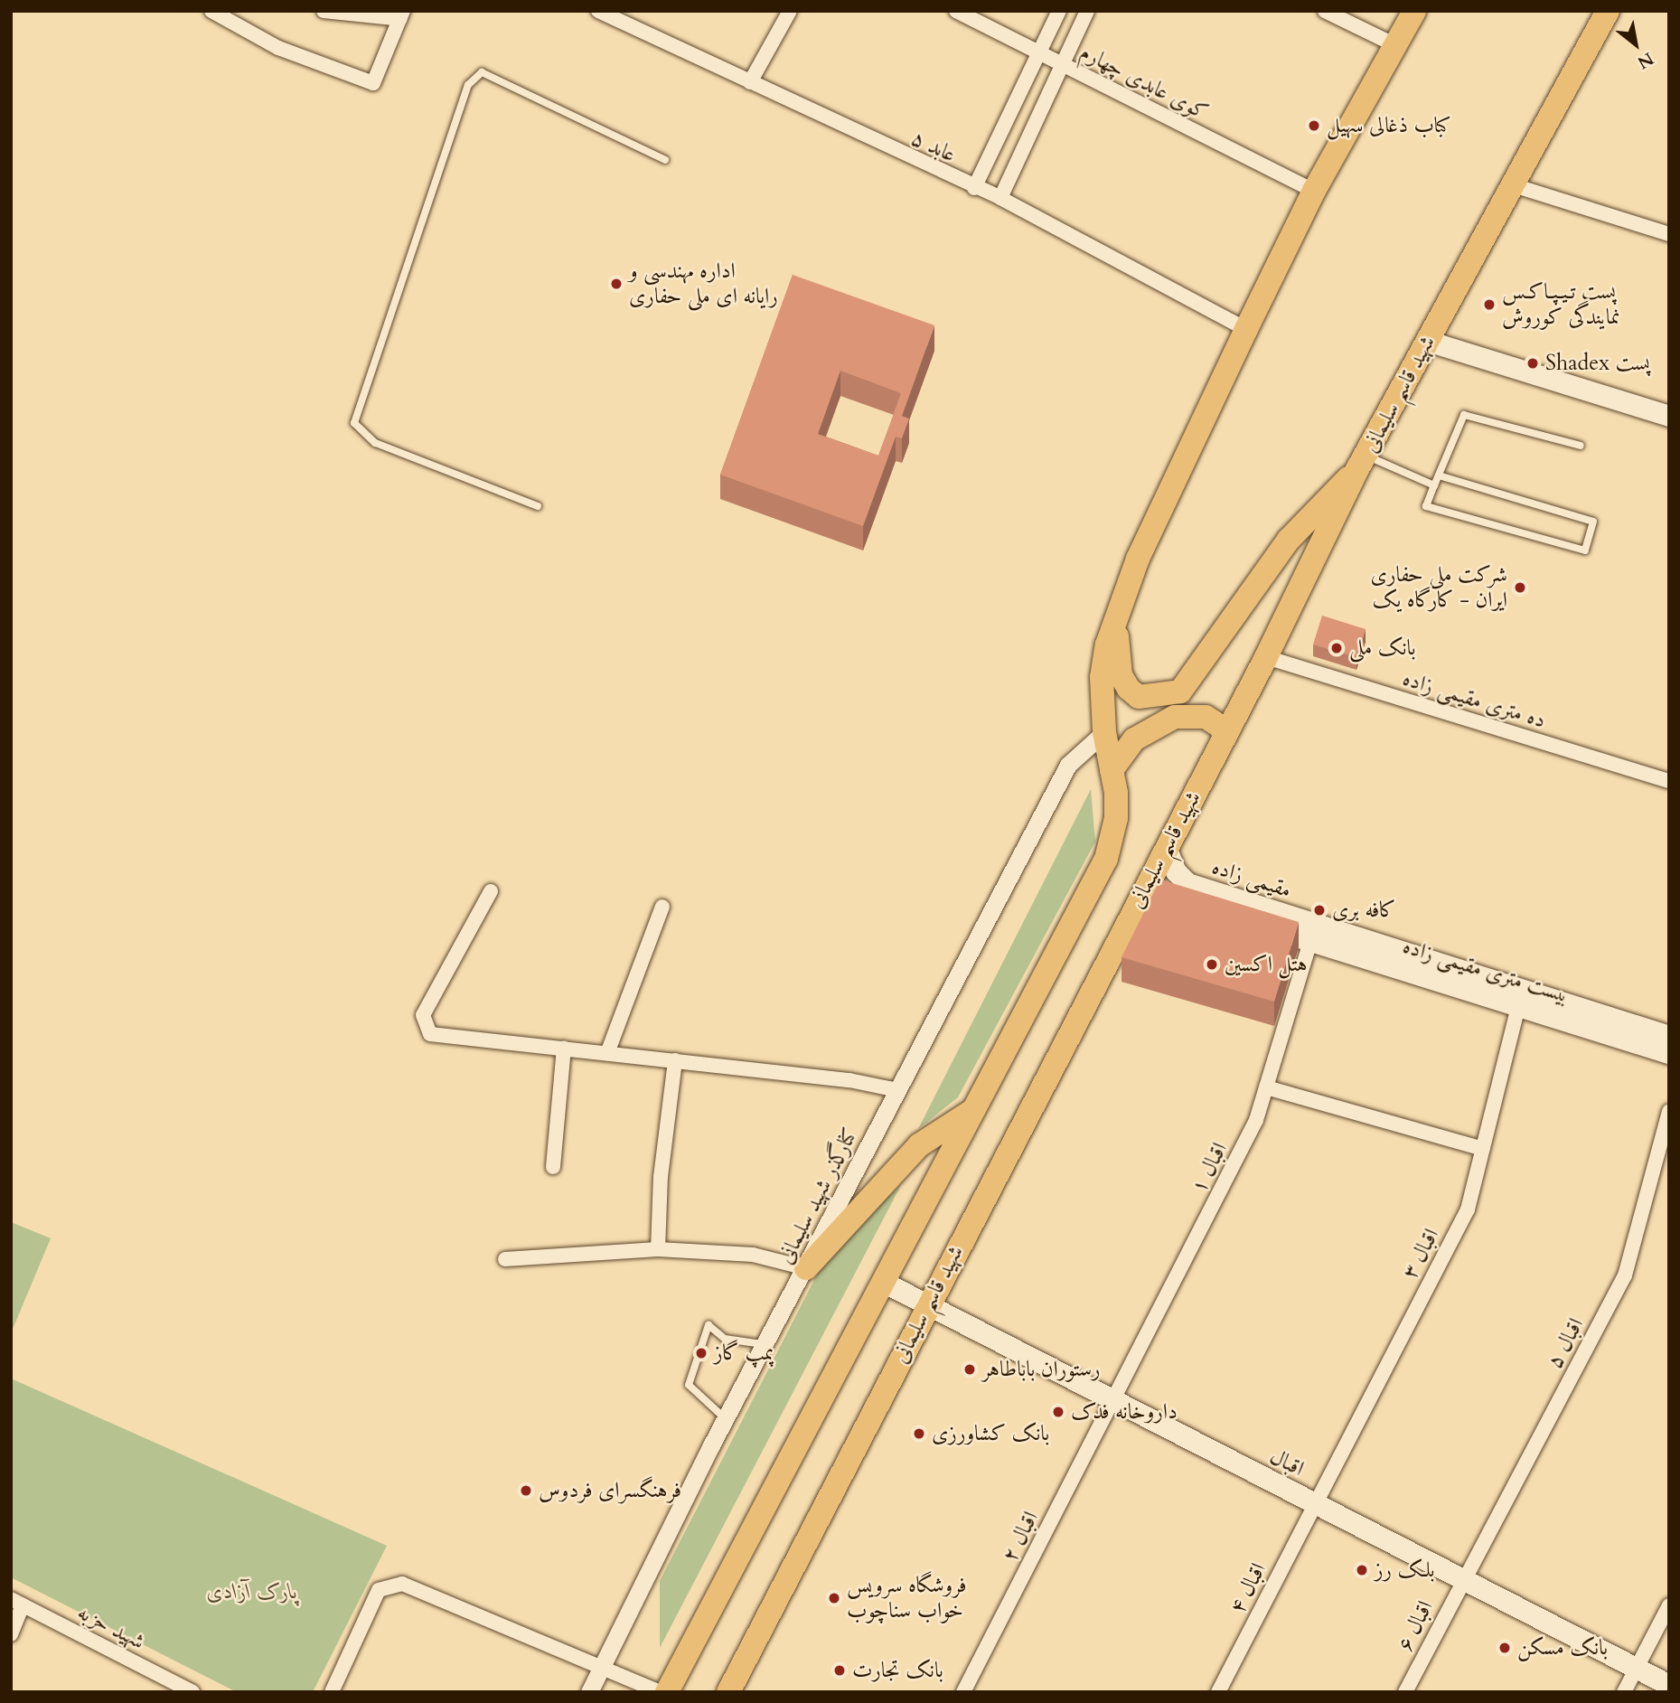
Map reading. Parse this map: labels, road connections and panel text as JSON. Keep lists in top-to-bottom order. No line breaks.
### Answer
{"streets":{"highway":["شهید قاسم سلیمانی"],"main road":["مقیمی زاده","بیست متری مقیمی زاده","اقبال"],"street":["کوی عابدی چهارم","عابد ۵","ده متری مقیمی زاده","اقبال ۱","کنارگذر شهید سلیمانی","اقبال ۳","اقبال ۵","اقبال ۲","اقبال ۴","اقبال ۶","شهید حزبه"]},"crossings":[["شهید قاسم سلیمانی","ده متری مقیمی زاده"],["شهید قاسم سلیمانی","مقیمی زاده"],["شهید قاسم سلیمانی","بیست متری مقیمی زاده"],["شهید قاسم سلیمانی","اقبال"],["مقیمی زاده","بیست متری مقیمی زاده"],["مقیمی زاده","اقبال ۱"],["بیست متری مقیمی زاده","اقبال ۱"],["بیست متری مقیمی زاده","اقبال ۳"],["اقبال ۱","اقبال"],["اقبال ۱","اقبال ۲"],["اقبال ۳","اقبال"],["اقبال ۳","اقبال ۴"],["اقبال ۵","اقبال"],["اقبال ۵","اقبال ۶"],["اقبال","اقبال ۲"],["اقبال","اقبال ۴"],["اقبال","اقبال ۶"]],"parks":["پارک آزادی"],"places":["کباب ذغالی سهیل","اداره مهندسی و رایانه ای ملی حفاری","پست تـیـپـاکـس نمایندگی کوروش","Shadex پست","شرکت ملی حفاری ایران - کارگاه یک","بانک ملی","کافه بری","هتل اکسین","پمپ گاز","رستوران باباطاهر","داروخانه فدک","بانک کشاورزی","فرهنگسرای فردوس","بلک رز","فروشگاه سرویس خواب سناچوب","بانک مسکن","بانک تجارت"],"north":"bottom right"}
